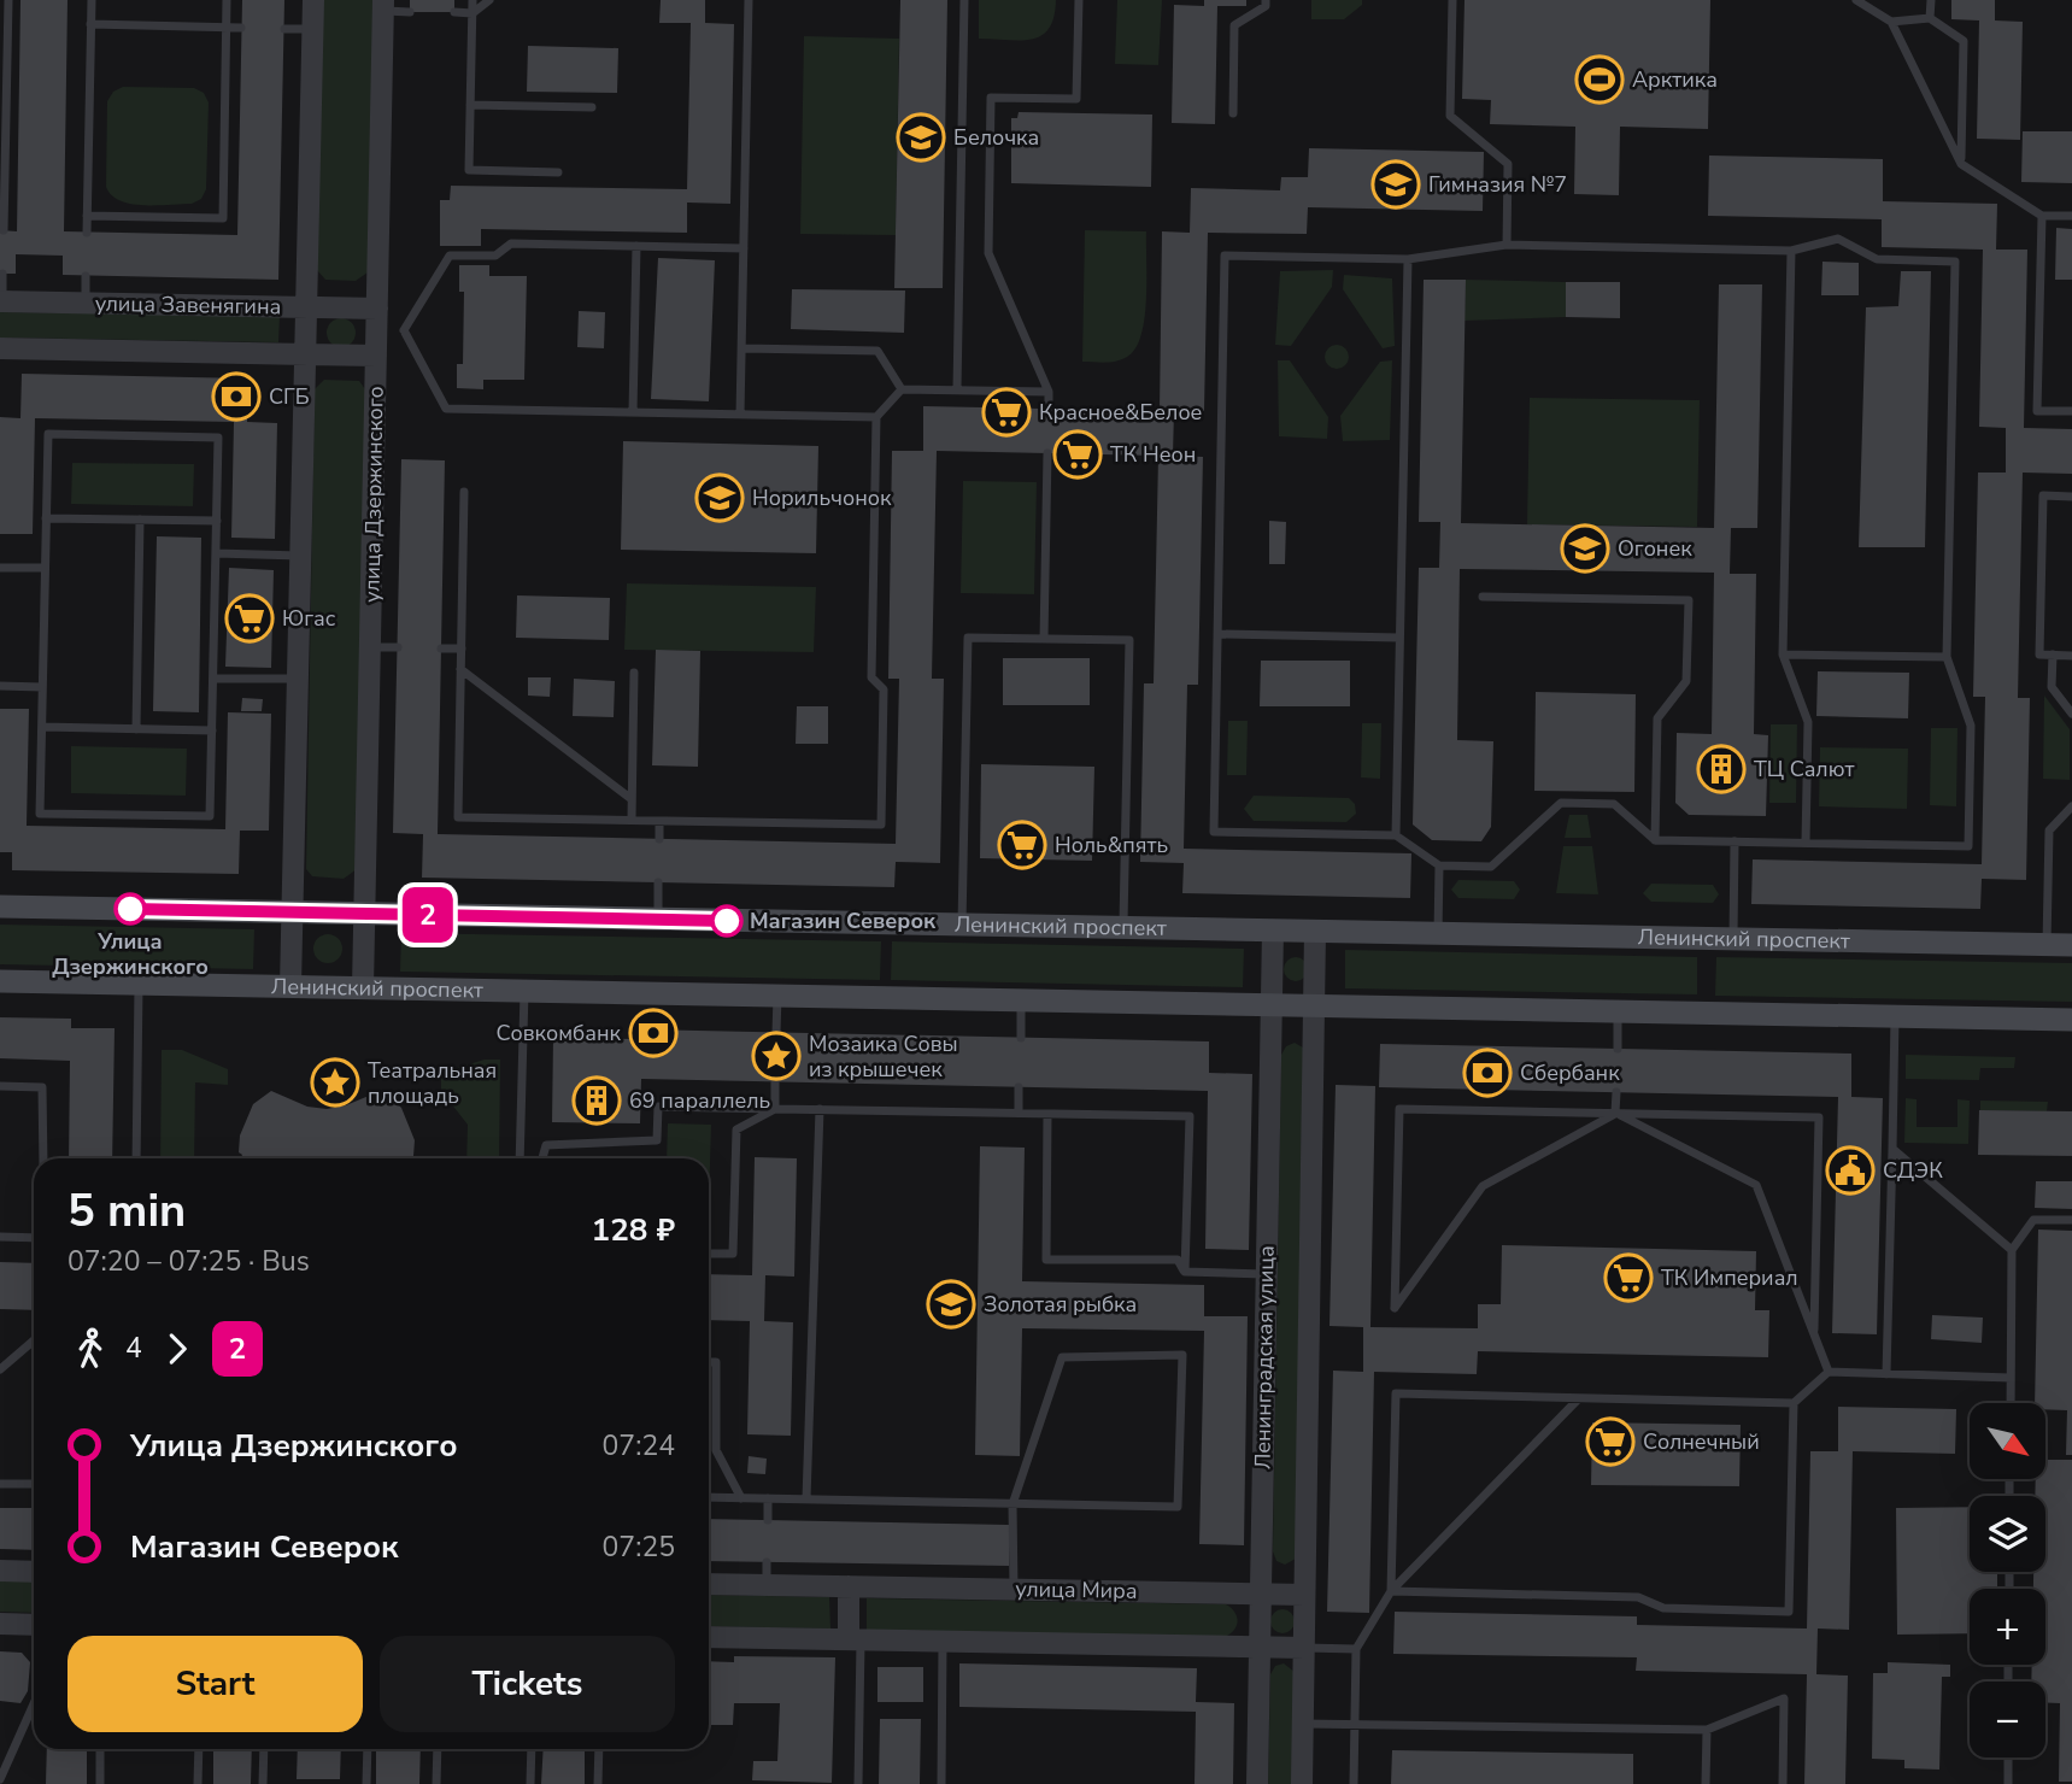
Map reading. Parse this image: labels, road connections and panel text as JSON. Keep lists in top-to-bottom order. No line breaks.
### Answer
{"streets":{"main road":["Ленинский проспект"],"street":["улица Завенягина","улица Дзержинского","Ленинградская улица","улица Мира"]},"crossings":[["улица Завенягина","улица Дзержинского"],["улица Дзержинского","Ленинский проспект"],["Ленинский проспект","Ленинградская улица"],["Ленинградская улица","улица Мира"]],"places":{"sports":["Арктика"],"school or university":["Белочка","Гимназия №7","Норильчонок","Огонек","Золотая рыбка"],"bank":["СГБ","Совкомбанк","Сбербанк"],"supermarket":["Красное&Белое","ТК Неон","Югас","Ноль&пять","ТК Империал","Солнечный"],"building":["ТЦ Салют","69 параллель"],"other":["Улица Дзержинского","Магазин Северок"],"place":["Мозаика Совы из крышечек","Театральная площадь"],"public building":["СДЭК"]},"lines":["bus line 2"],"north":"bottom right","page":{"on_map":"2","heading":["5 min","07:20 – 07:25 · Bus","128 ₽"],"legs":["4","2"],"list":[{"name":"Улица Дзержинского","value":"07:24"},{"name":"Магазин Северок","value":"07:25"}],"map_buttons":["+","−"],"buttons":["Start","Tickets"]}}
